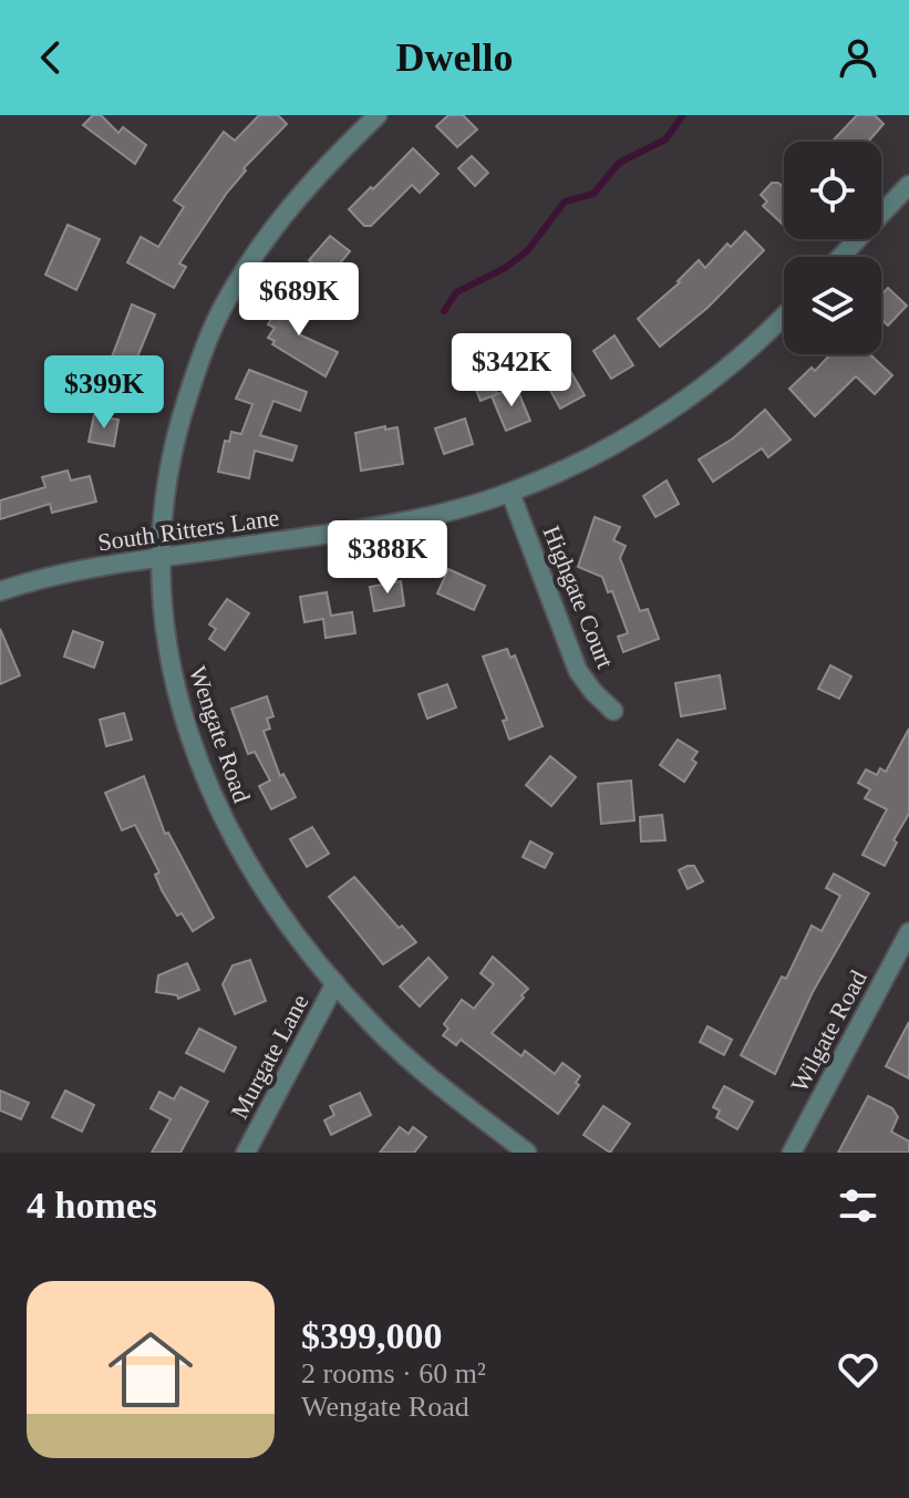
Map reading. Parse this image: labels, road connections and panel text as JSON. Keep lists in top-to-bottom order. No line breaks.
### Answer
{"streets":{"street":["South Ritters Lane","Highgate Court","Wengate Road","Wilgate Road","Murgate Lane"]},"crossings":[["South Ritters Lane","Highgate Court"],["South Ritters Lane","Wengate Road"],["Wengate Road","Murgate Lane"]],"page":{"header":"Dwello","price":["$689K","$342K","$399K","$388K"],"heading":"4 homes","list":[{"name":"$399,000","note":"2 rooms · 60 m² · Wengate Road"}]}}
